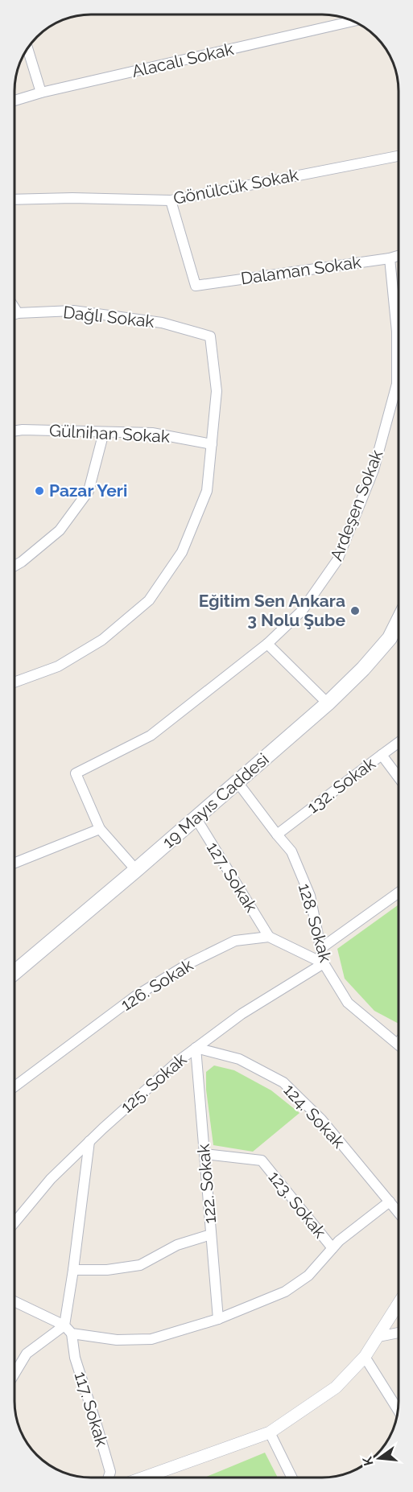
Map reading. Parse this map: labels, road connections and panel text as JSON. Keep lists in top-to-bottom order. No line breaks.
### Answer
{"streets":{"main road":["19 Mayıs Caddesi"],"street":["Alacalı Sokak","Gönülcük Sokak","Dalaman Sokak","Dağlı Sokak","Gülnihan Sokak","Ardeşen Sokak","132. Sokak","127. Sokak","128. Sokak","126. Sokak","125. Sokak","124. Sokak","122. Sokak","123. Sokak","117. Sokak"]},"crossings":[["Gönülcük Sokak","Dalaman Sokak"],["Dalaman Sokak","Ardeşen Sokak"],["Dağlı Sokak","Gülnihan Sokak"],["Ardeşen Sokak","19 Mayıs Caddesi"],["132. Sokak","128. Sokak"],["19 Mayıs Caddesi","127. Sokak"],["19 Mayıs Caddesi","128. Sokak"],["127. Sokak","126. Sokak"],["128. Sokak","125. Sokak"],["125. Sokak","124. Sokak"],["125. Sokak","122. Sokak"],["125. Sokak","117. Sokak"],["124. Sokak","122. Sokak"],["122. Sokak","123. Sokak"]],"places":["Pazar Yeri","Eğitim Sen Ankara 3 Nolu Şube"],"north":"left"}
